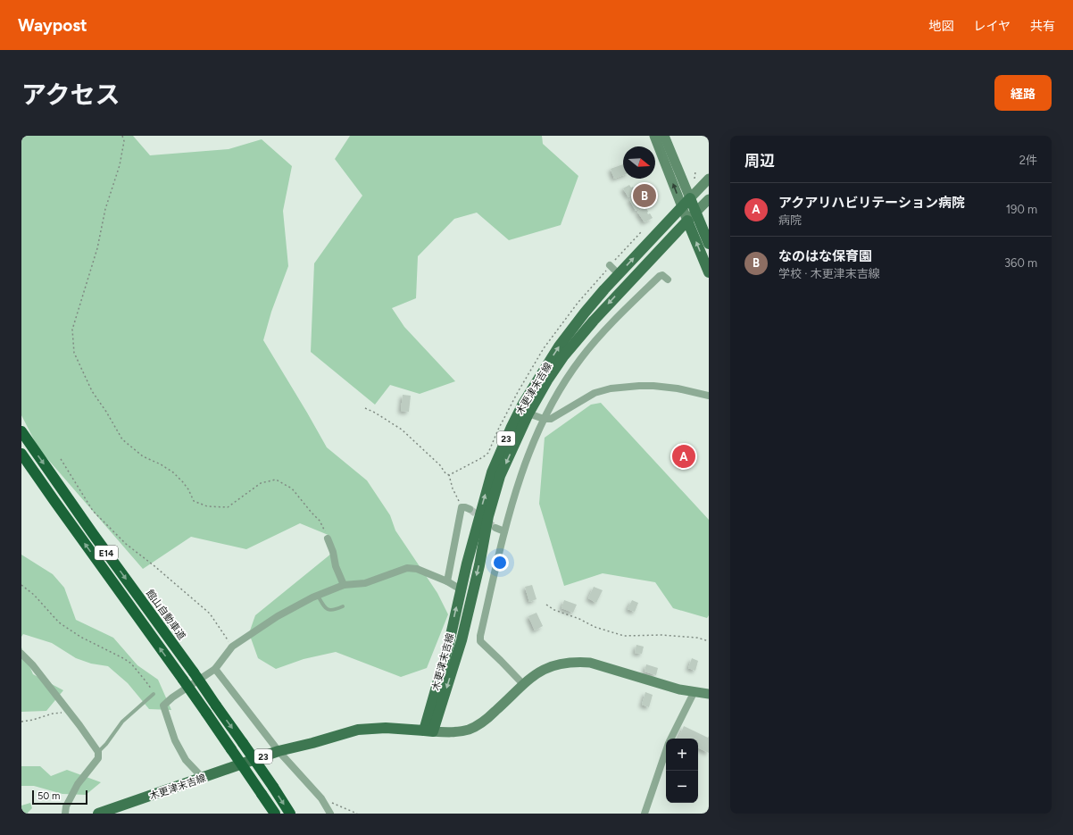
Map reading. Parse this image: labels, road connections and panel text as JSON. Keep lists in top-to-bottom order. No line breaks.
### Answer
{"streets":{"highway":["E14","館山自動車道"],"main road":["木更津末吉線","23"]},"scale_bar":"50 m","north":"right","page":{"header":"Waypost","nav":["地図","レイヤ","共有"],"title":"アクセス","buttons":"経路","heading":["周辺","2件"],"pins":["B","A"],"list":[{"mark":"A","name":"アクアリハビリテーション病院","note":"病院","value":"190 m"},{"mark":"B","name":"なのはな保育園","note":"学校 · 木更津末吉線","value":"360 m"}],"map_buttons":["+","−"],"scale":"50 m"}}
